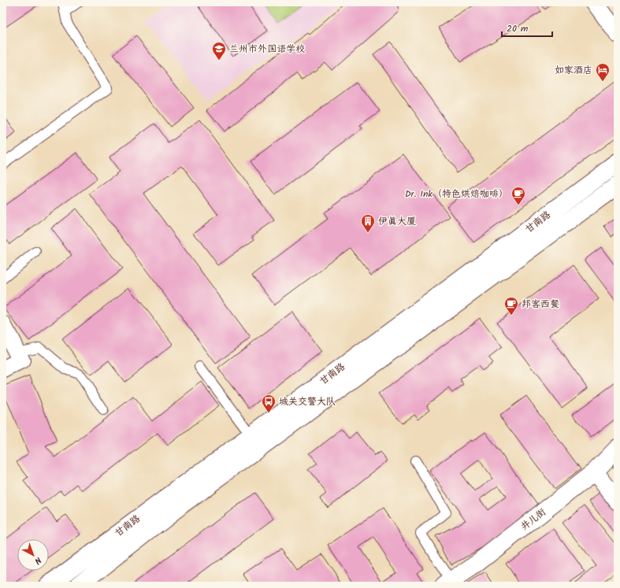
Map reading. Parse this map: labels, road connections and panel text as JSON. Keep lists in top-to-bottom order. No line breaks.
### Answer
{"streets":{"street":["甘南路","井儿街"]},"places":{"school or university":["兰州市外国语学校"],"hotel":["如家酒店"],"cafe":["Dr. Ink（特色烘焙咖啡）","邦客西餐"],"building":["伊真大厦"],"bus stop":["城关交警大队"]},"scale_bar":"20 m","north":"bottom right"}
